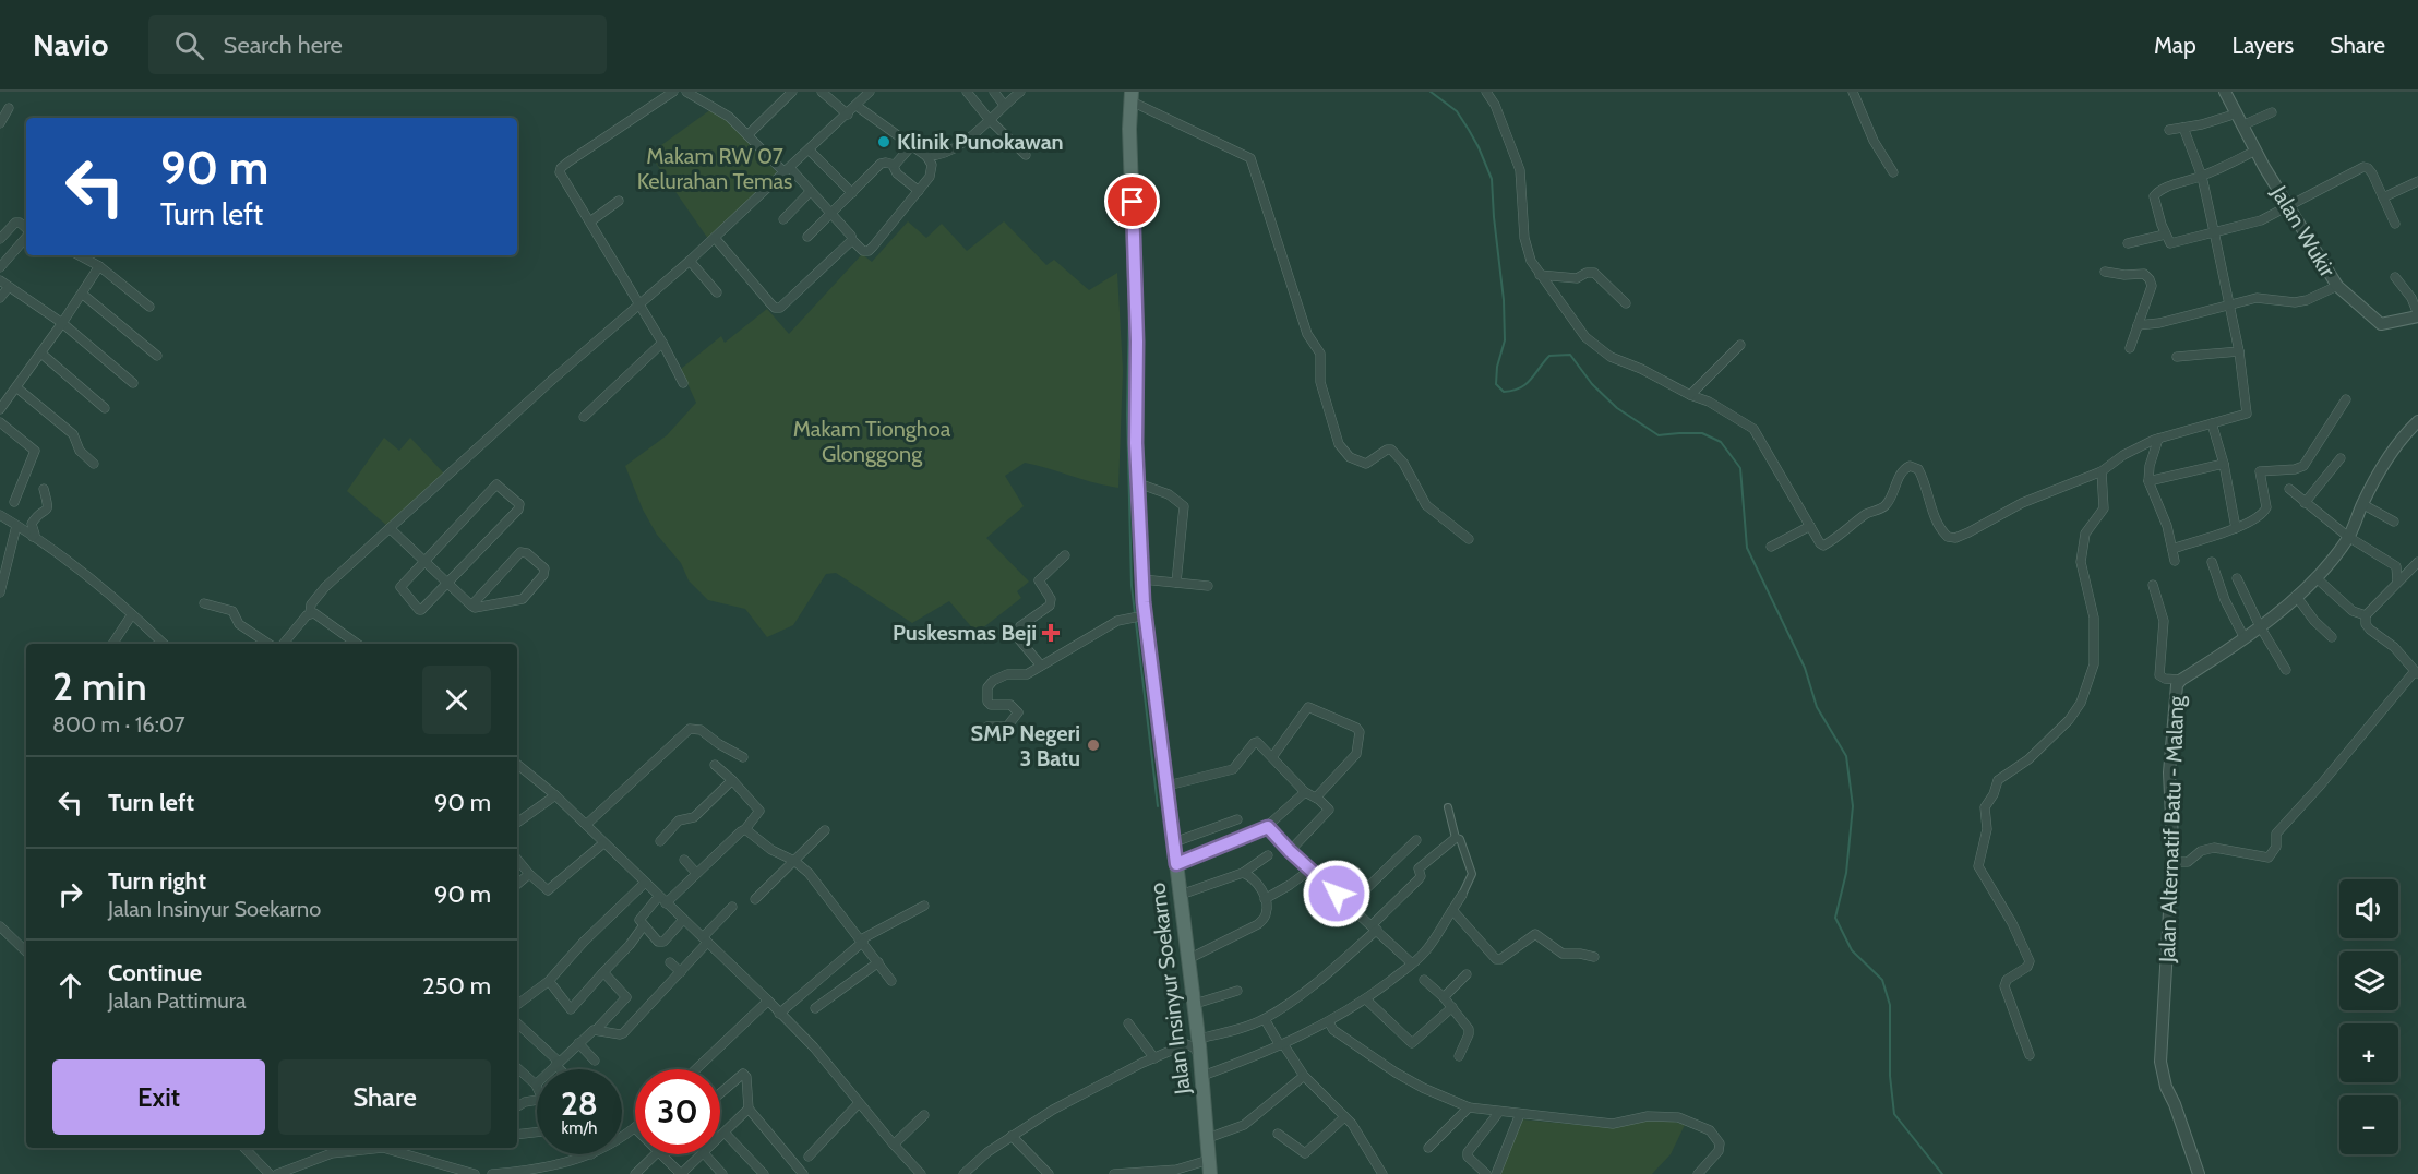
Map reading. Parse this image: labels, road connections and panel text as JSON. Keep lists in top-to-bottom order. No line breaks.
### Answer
{"streets":{"main road":["Jalan Insinyur Soekarno"],"street":["Jalan Wukir","Jalan Alternatif Batu - Malang"]},"parks":["Makam RW 07 Kelurahan Temas","Makam Tionghoa Glonggong"],"places":{"other":["Klinik Punokawan","SMP Negeri 3 Batu"],"health":["Puskesmas Beji"]},"page":{"header":"Navio","search":"Search here","nav":["Map","Layers","Share"],"turn":["90 m","Turn left"],"heading":["2 min","800 m · 16:07"],"list":[{"name":"Turn left","value":"90 m"},{"name":"Turn right","note":"Jalan Insinyur Soekarno","value":"90 m"},{"name":"Continue","note":"Jalan Pattimura","value":"250 m"}],"map_buttons":["+","−"],"buttons":["Exit","Share"],"speed":"28 km/h","limit":"30"}}
